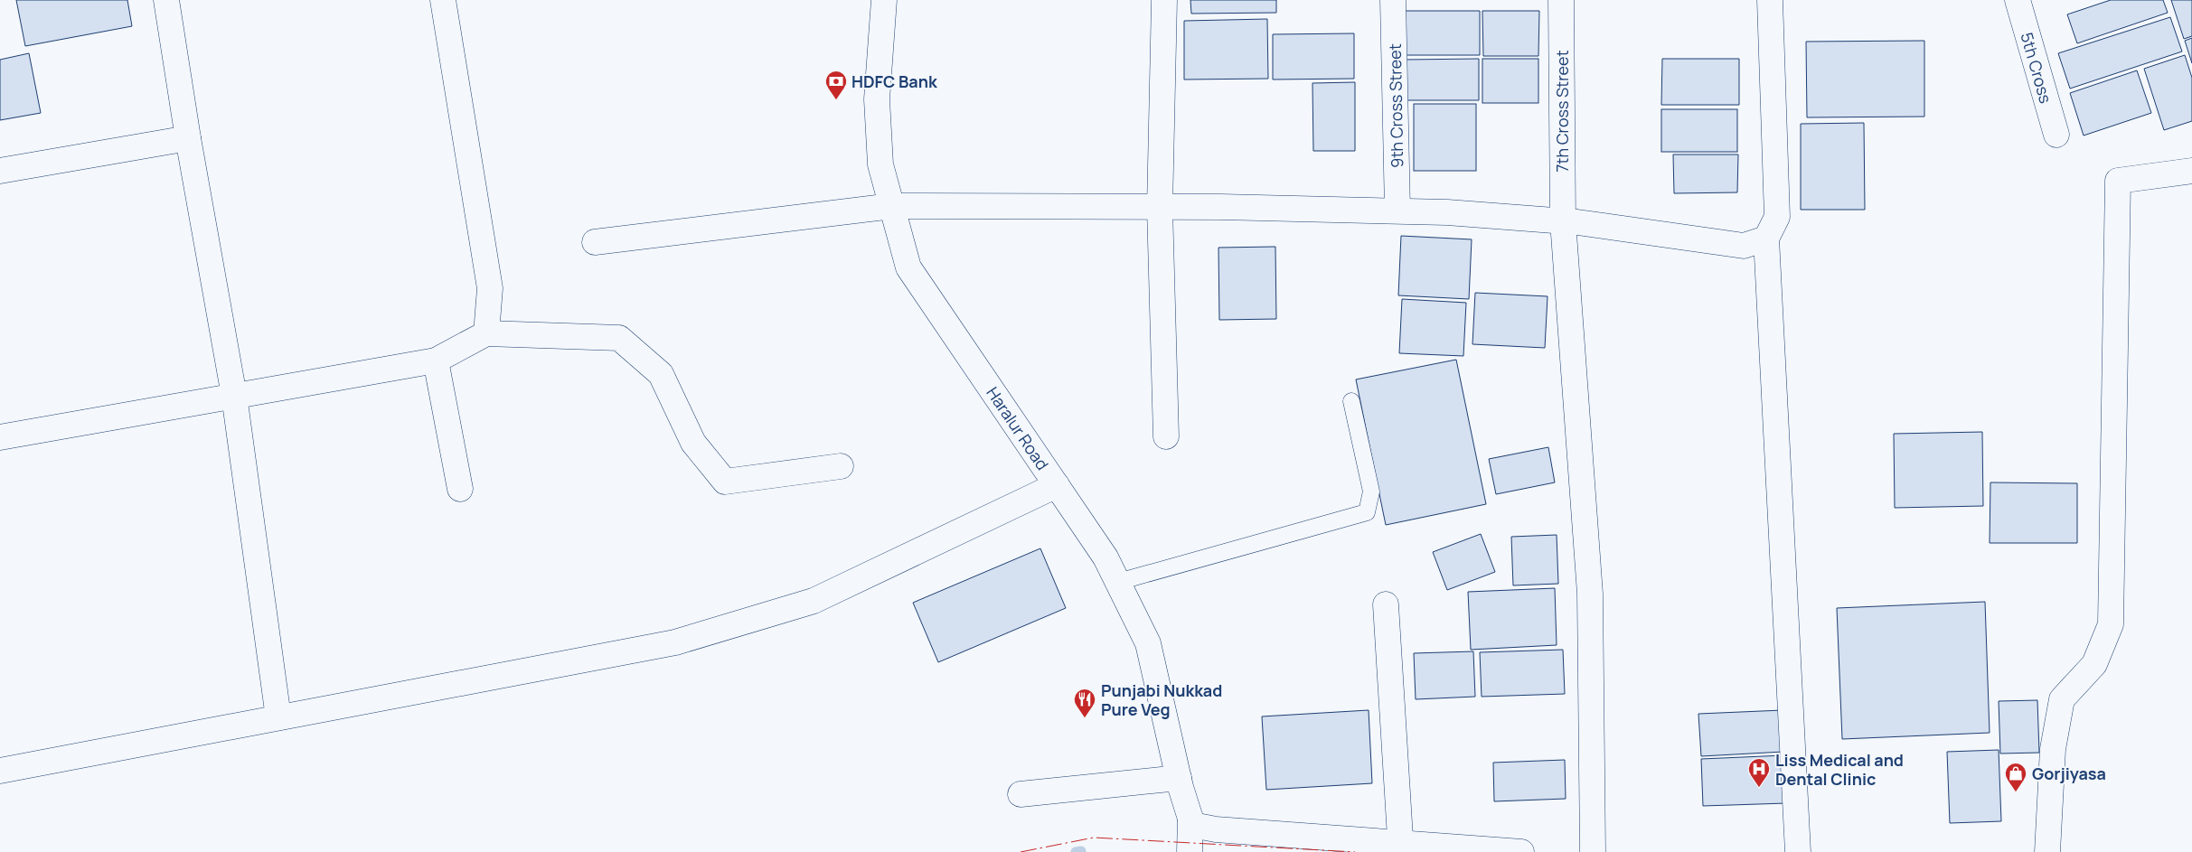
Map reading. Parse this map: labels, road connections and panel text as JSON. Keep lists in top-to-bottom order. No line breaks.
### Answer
{"streets":{"street":["5th Cross","9th Cross Street","7th Cross Street","Haralur Road"]},"places":{"bank":["HDFC Bank"],"restaurant":["Punjabi Nukkad Pure Veg"],"hospital":["Liss Medical and Dental Clinic"],"shop":["Gorjiyasa"]}}
